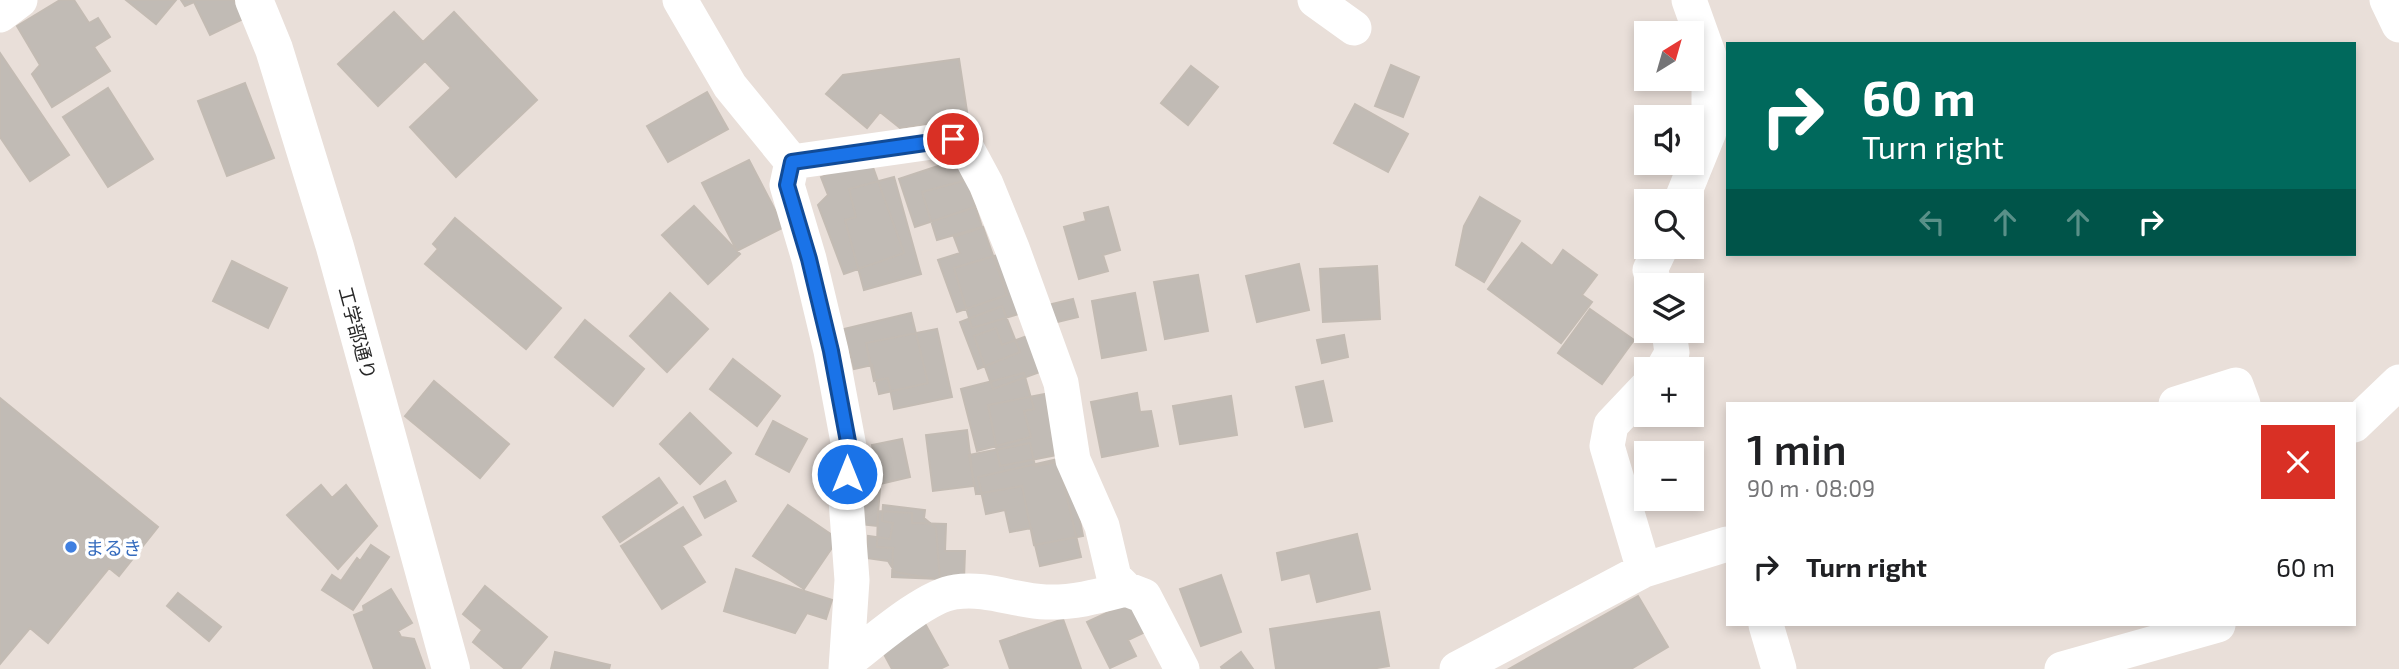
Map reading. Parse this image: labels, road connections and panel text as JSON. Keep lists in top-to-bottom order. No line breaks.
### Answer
{"streets":{"street":["工学部通り"]},"places":["まるき"],"north":"top right","page":{"map_buttons":["+","−"],"turn":["60 m","Turn right"],"heading":["1 min","90 m · 08:09"],"list":[{"name":"Turn right","value":"60 m"}]}}
